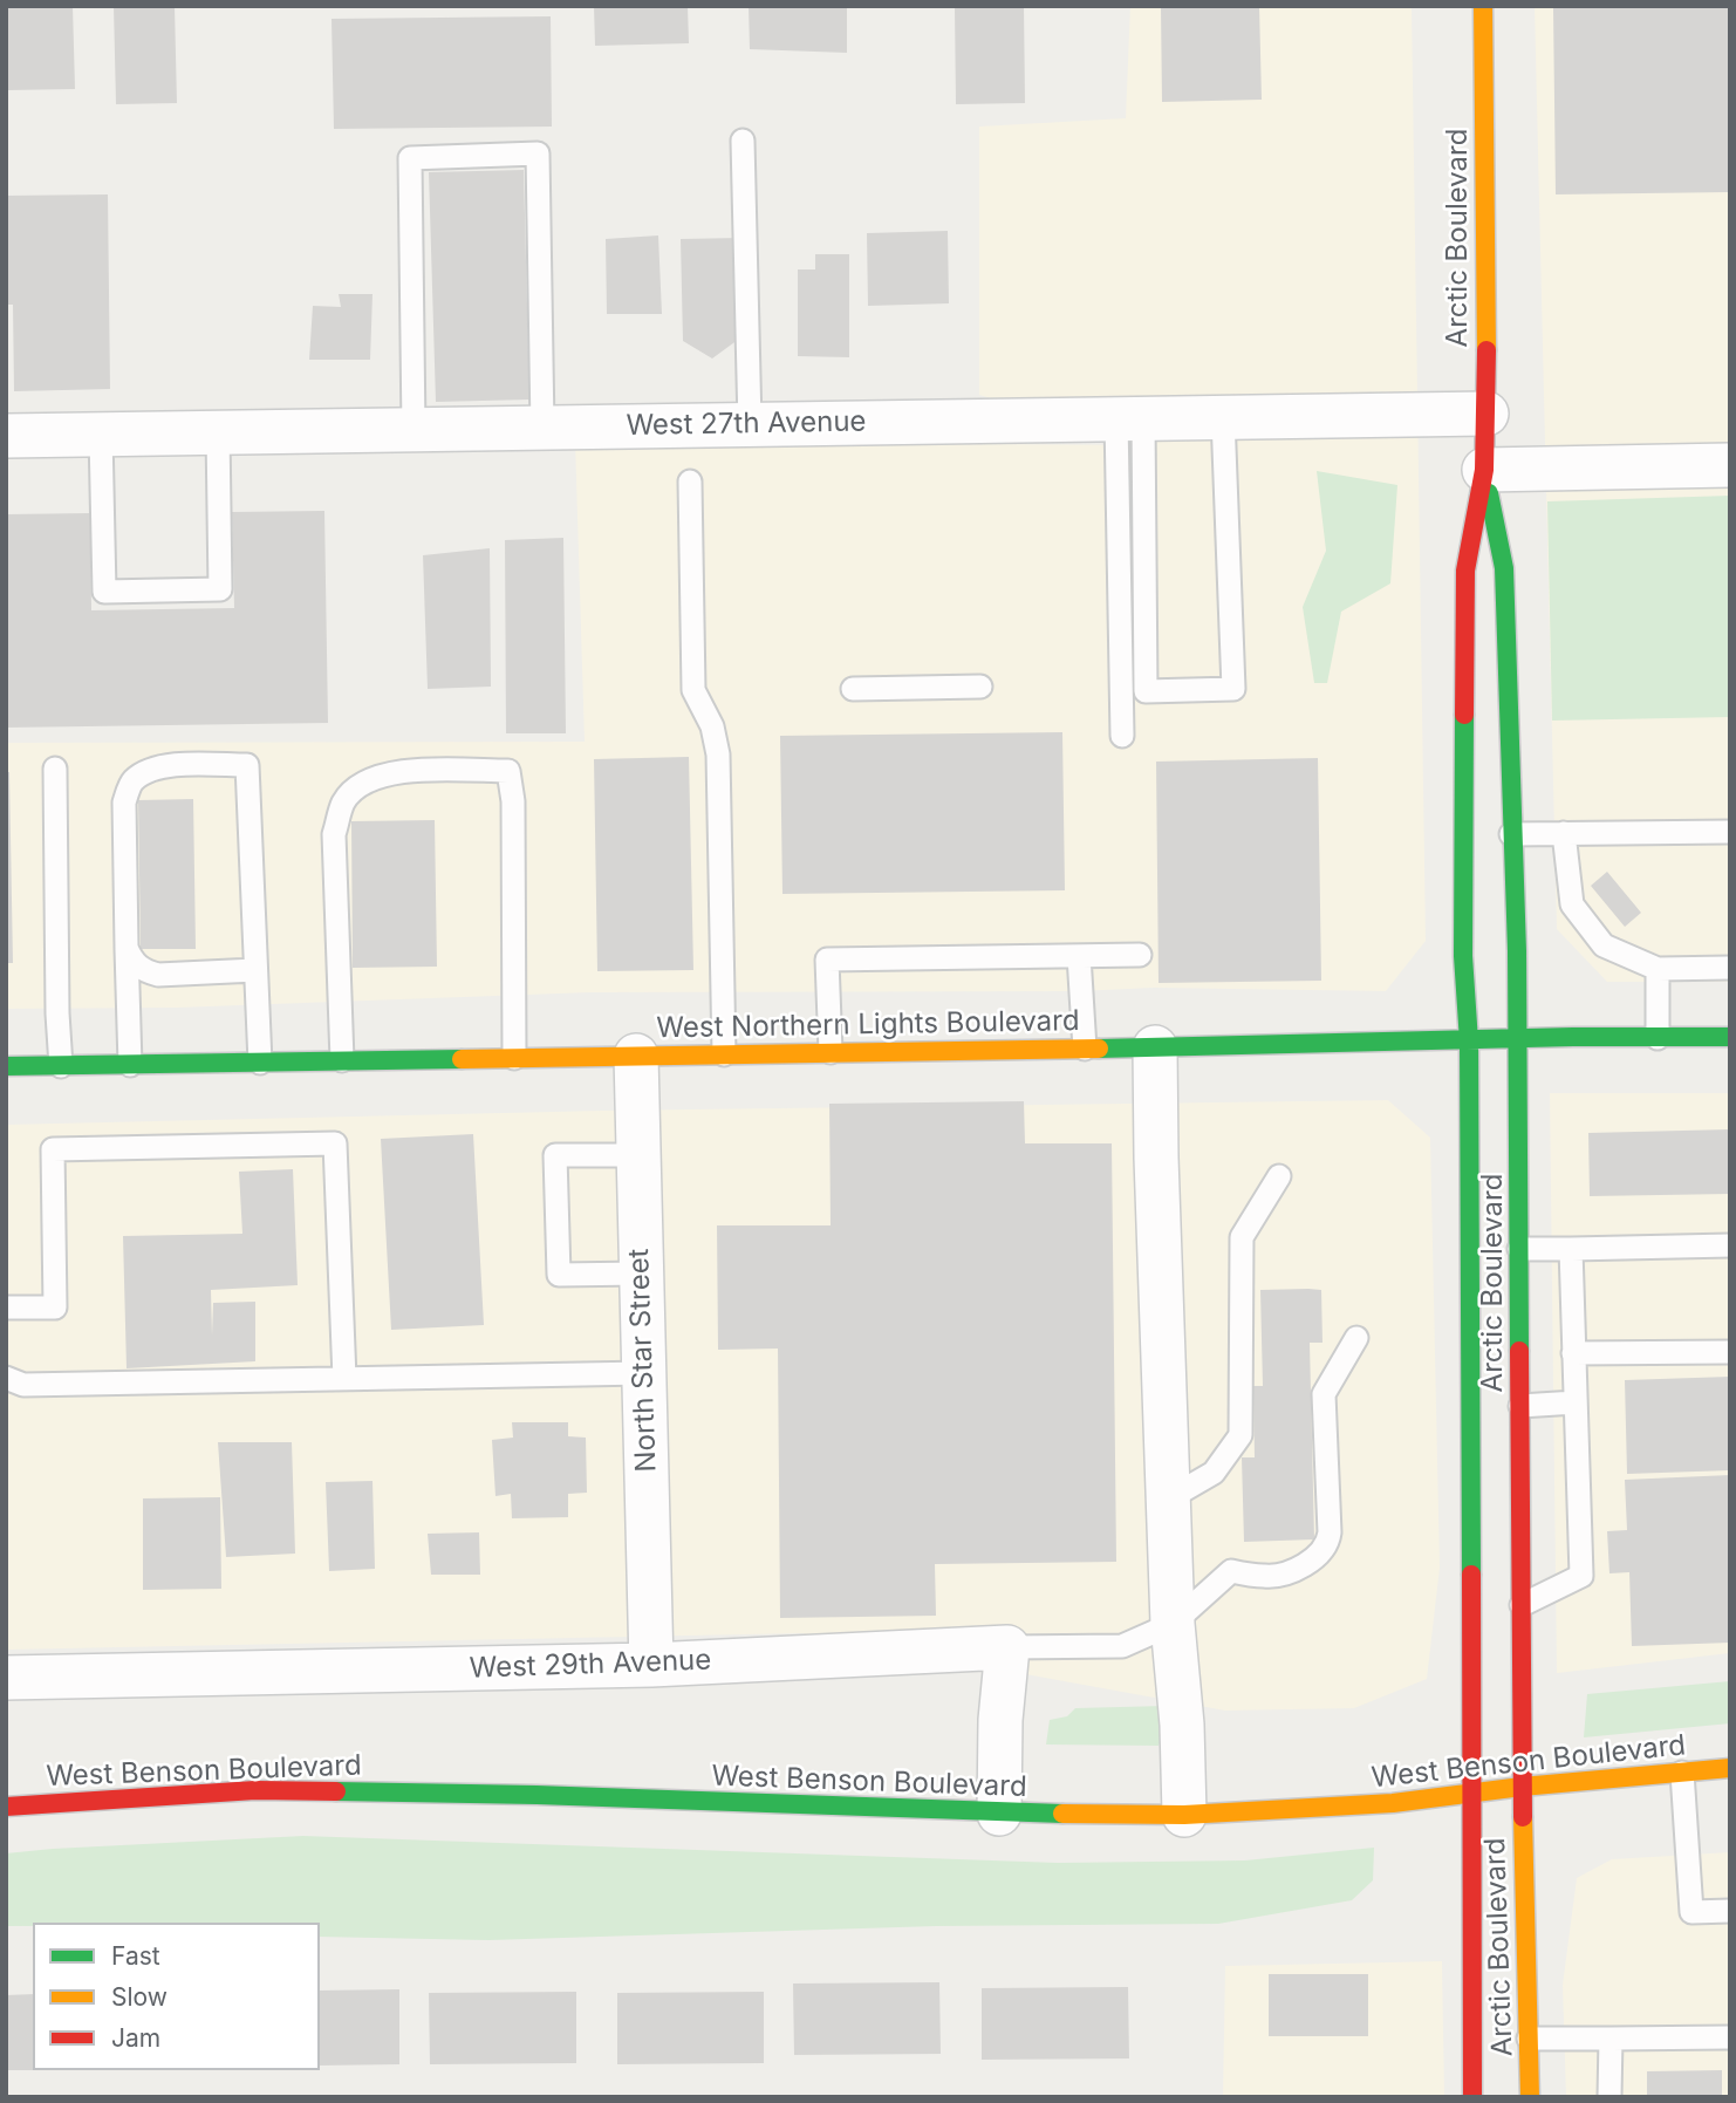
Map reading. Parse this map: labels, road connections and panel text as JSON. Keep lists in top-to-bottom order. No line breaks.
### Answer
{"streets":{"main road":["Arctic Boulevard","West Northern Lights Boulevard","West Benson Boulevard"],"street":["West 27th Avenue","North Star Street","West 29th Avenue"]},"crossings":[["Arctic Boulevard","West 27th Avenue"],["Arctic Boulevard","West Northern Lights Boulevard"],["Arctic Boulevard","West Benson Boulevard"],["West Northern Lights Boulevard","North Star Street"],["North Star Street","West 29th Avenue"]],"legend":["Fast","Slow","Jam"]}
